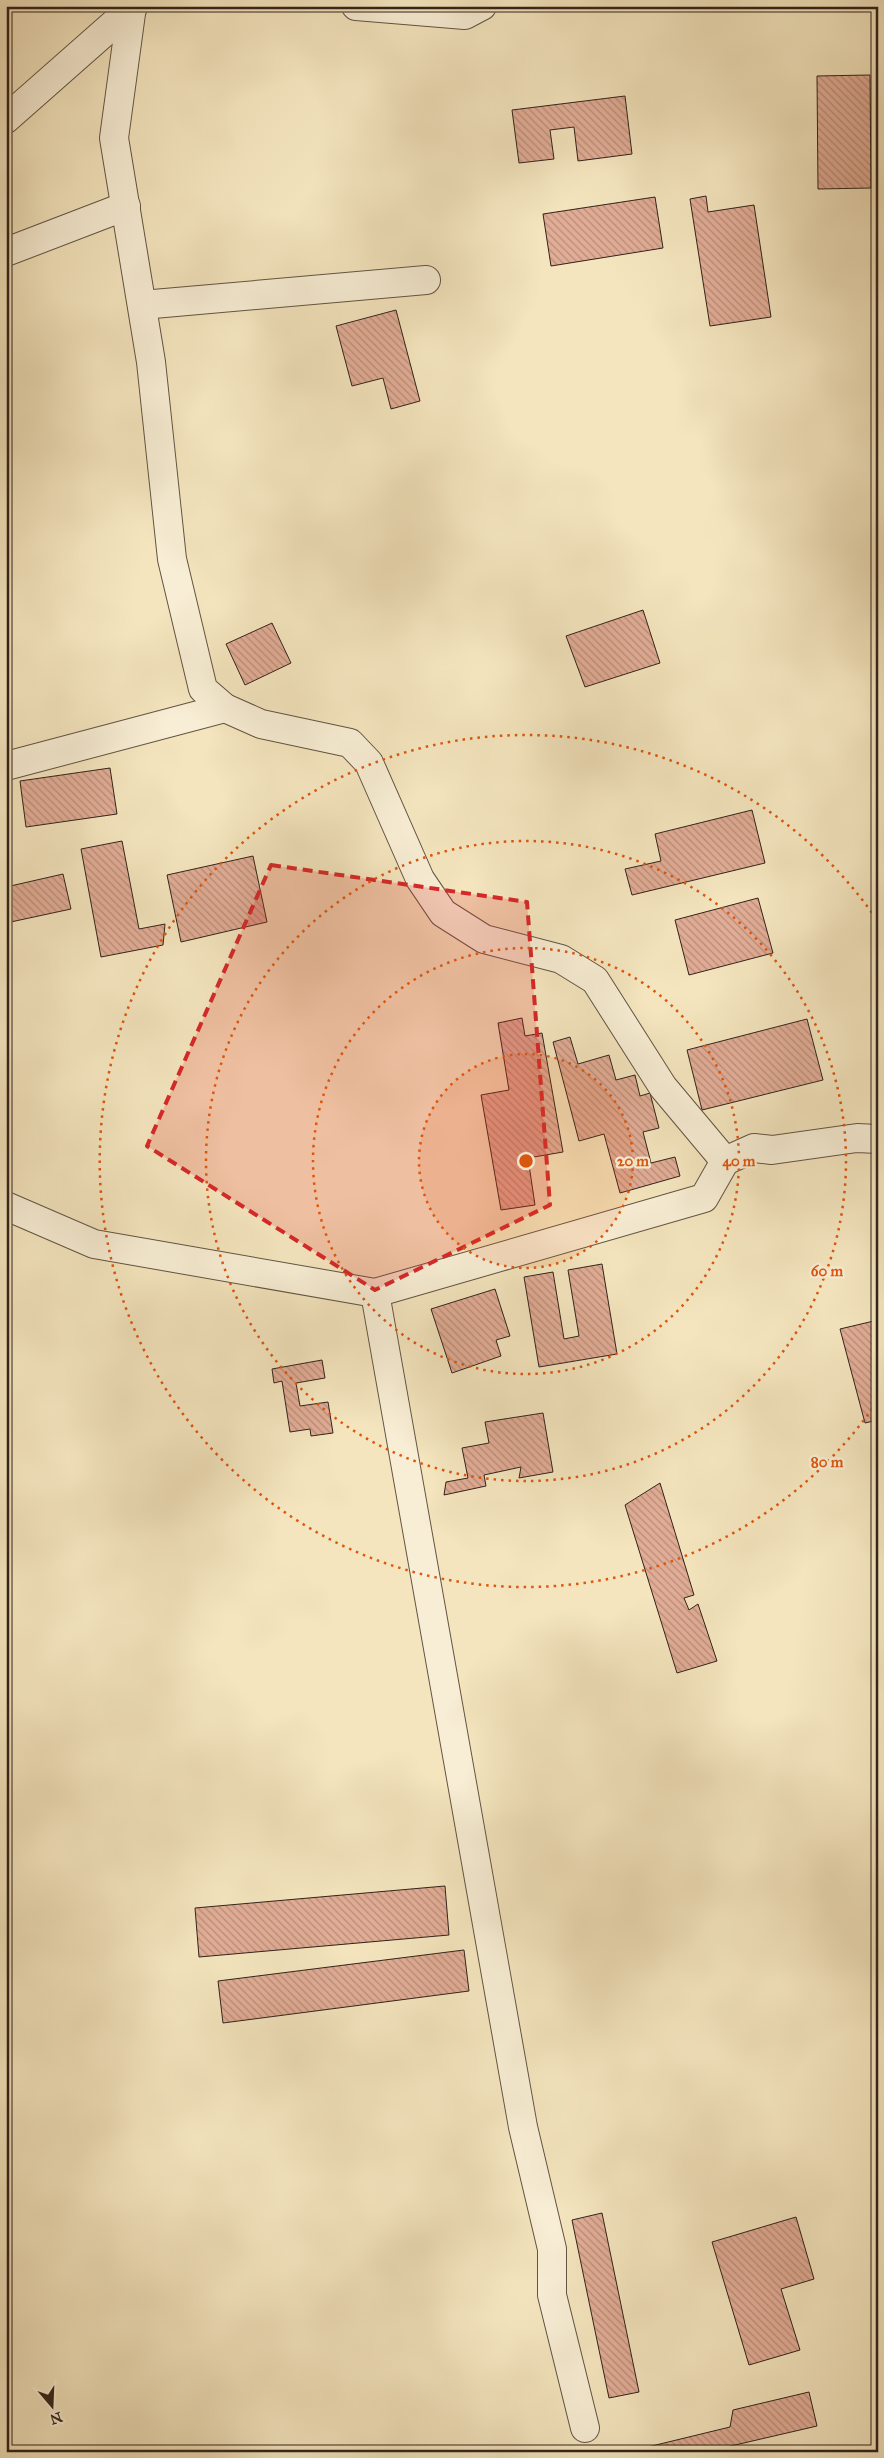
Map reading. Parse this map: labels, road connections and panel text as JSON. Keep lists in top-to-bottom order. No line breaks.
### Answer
{"north":"bottom","rings":["20 m","40 m","60 m","80 m"]}
